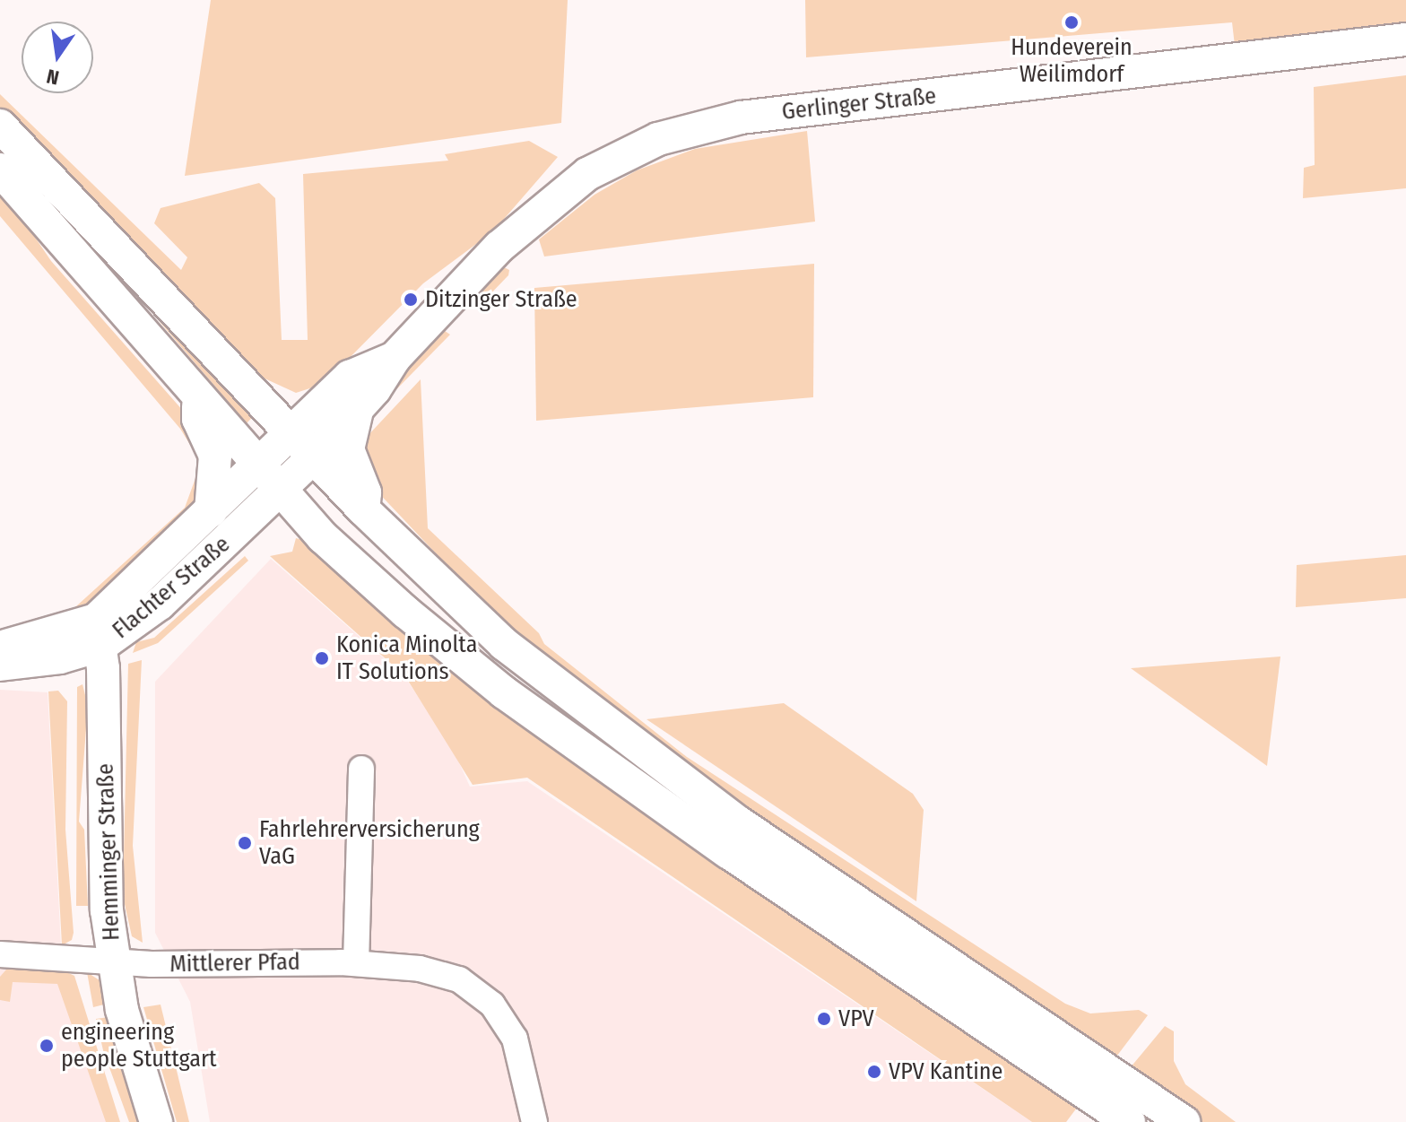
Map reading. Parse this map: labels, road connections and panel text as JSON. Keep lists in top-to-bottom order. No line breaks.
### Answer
{"streets":{"main road":["Gerlinger Straße","Flachter Straße","Hemminger Straße"],"street":["Mittlerer Pfad"]},"crossings":[["Gerlinger Straße","Flachter Straße"],["Flachter Straße","Hemminger Straße"],["Hemminger Straße","Mittlerer Pfad"]],"places":["Hundeverein Weilimdorf","Ditzinger Straße","Konica Minolta IT Solutions","Fahrlehrerversicherung VaG","VPV","engineering people Stuttgart","VPV Kantine"],"north":"bottom"}
